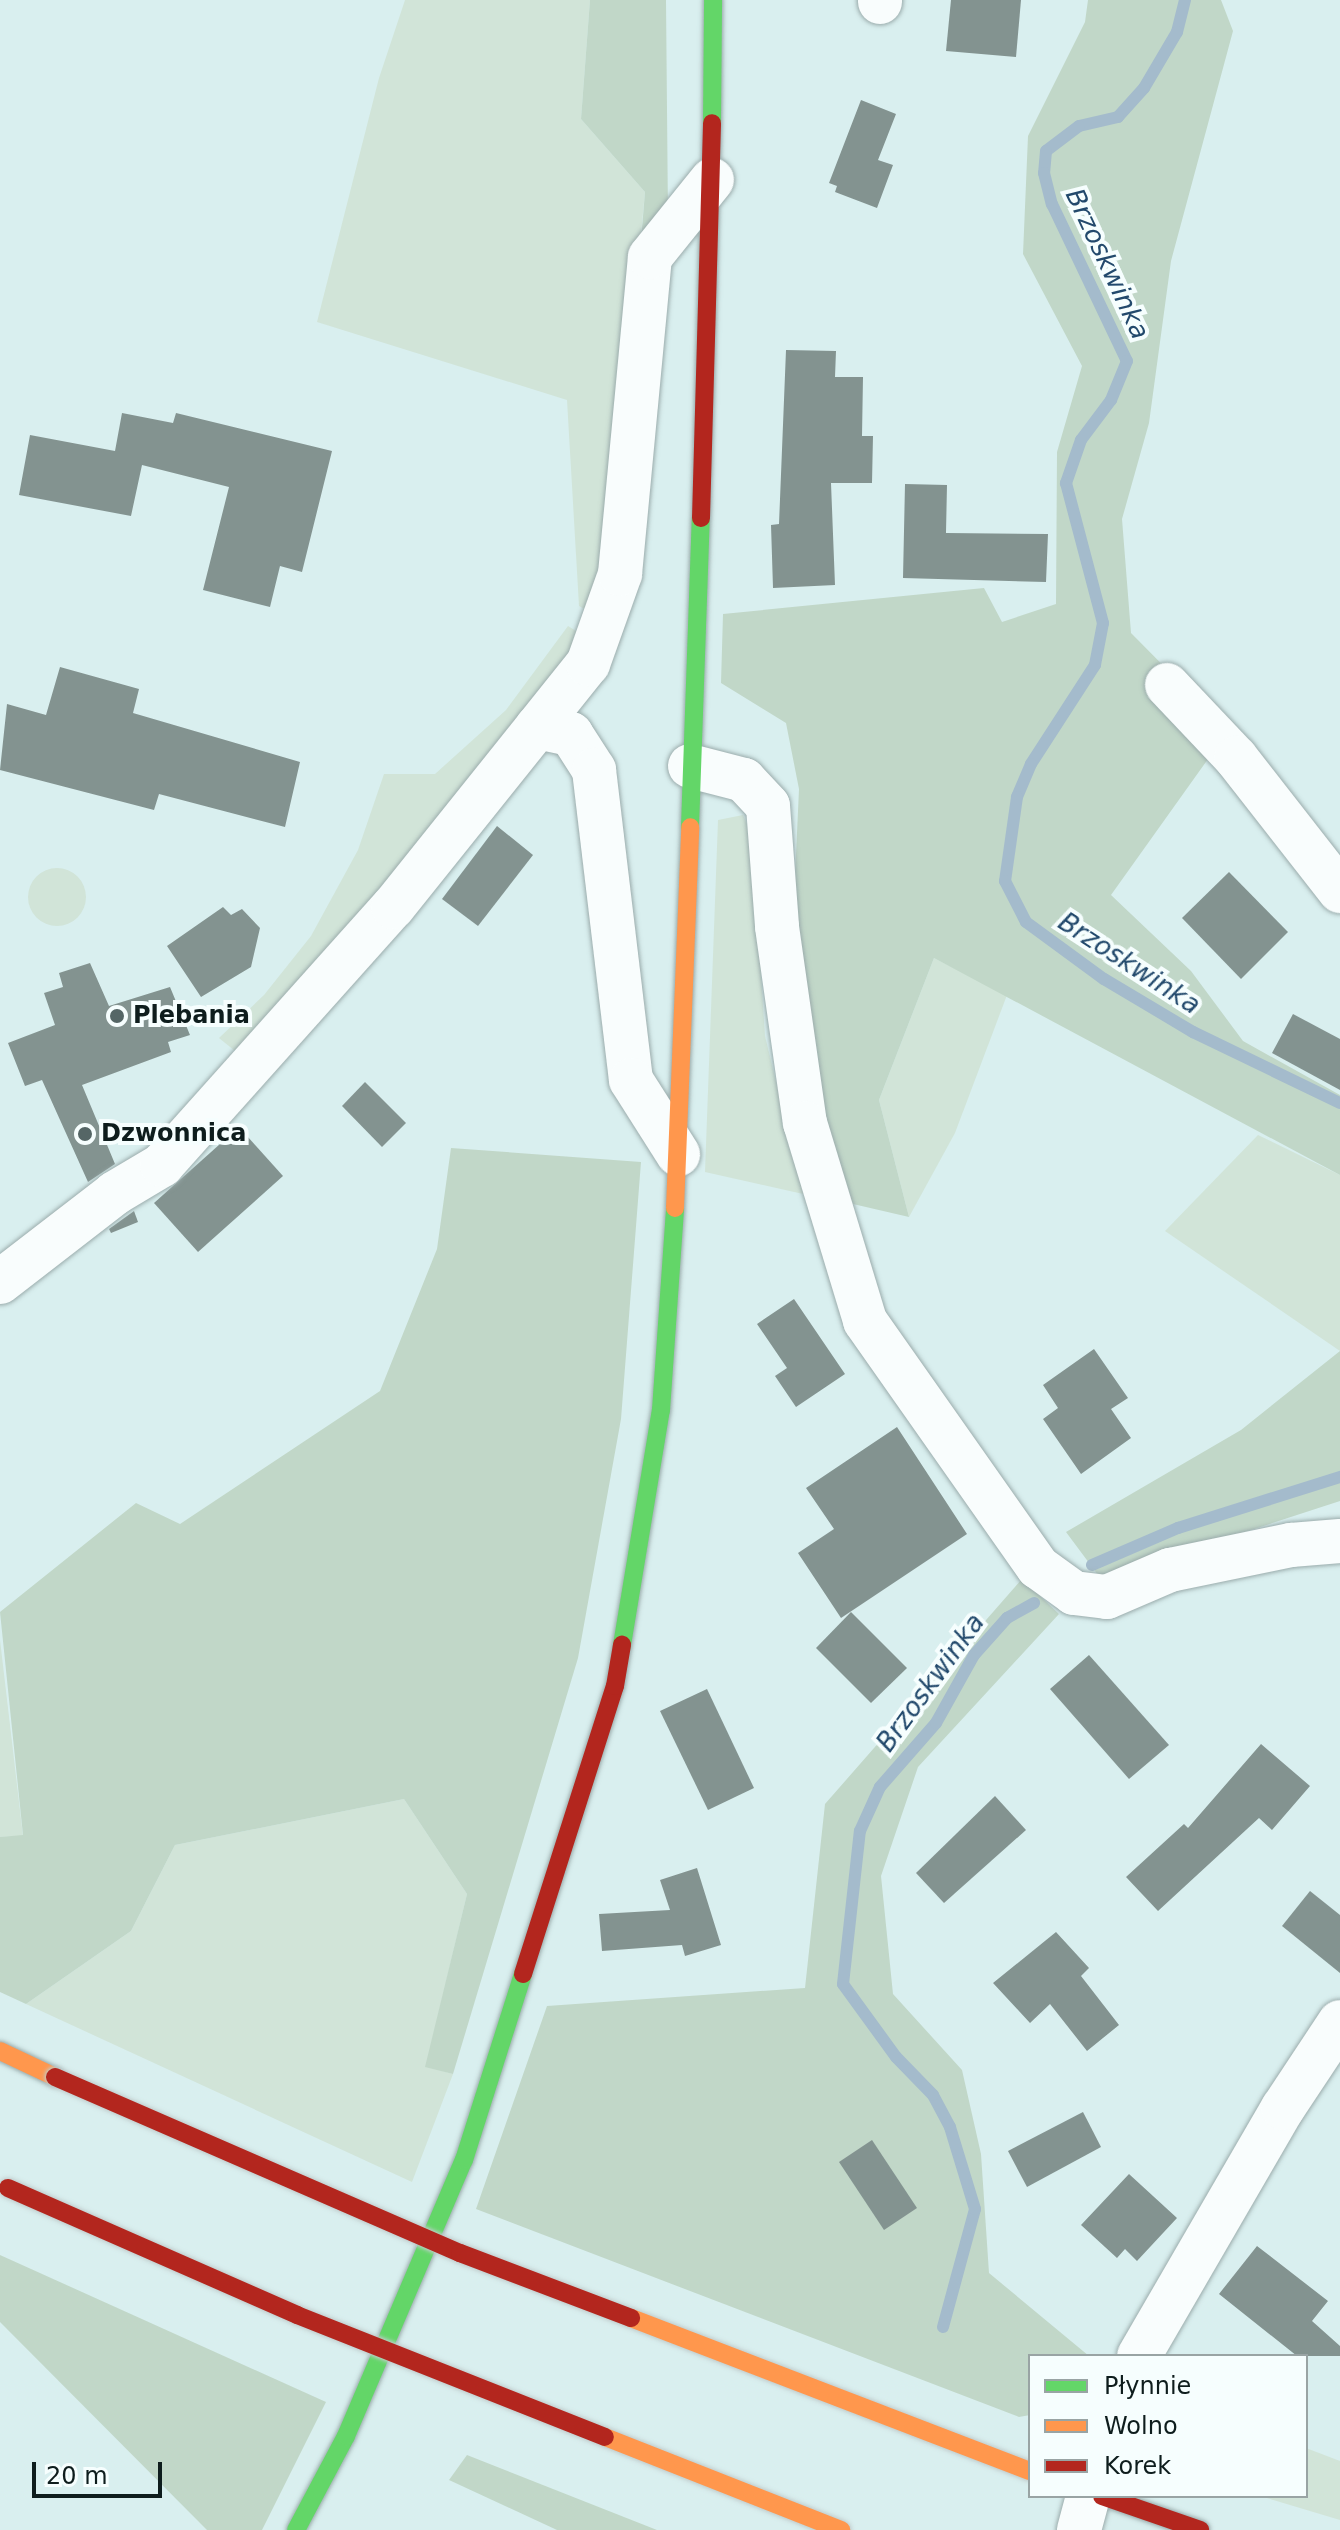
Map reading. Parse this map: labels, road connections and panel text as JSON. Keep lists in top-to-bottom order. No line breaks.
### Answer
{"water":["Brzoskwinka"],"places":["Plebania","Dzwonnica"],"legend":["Płynnie","Wolno","Korek"],"scale_bar":"20 m"}
